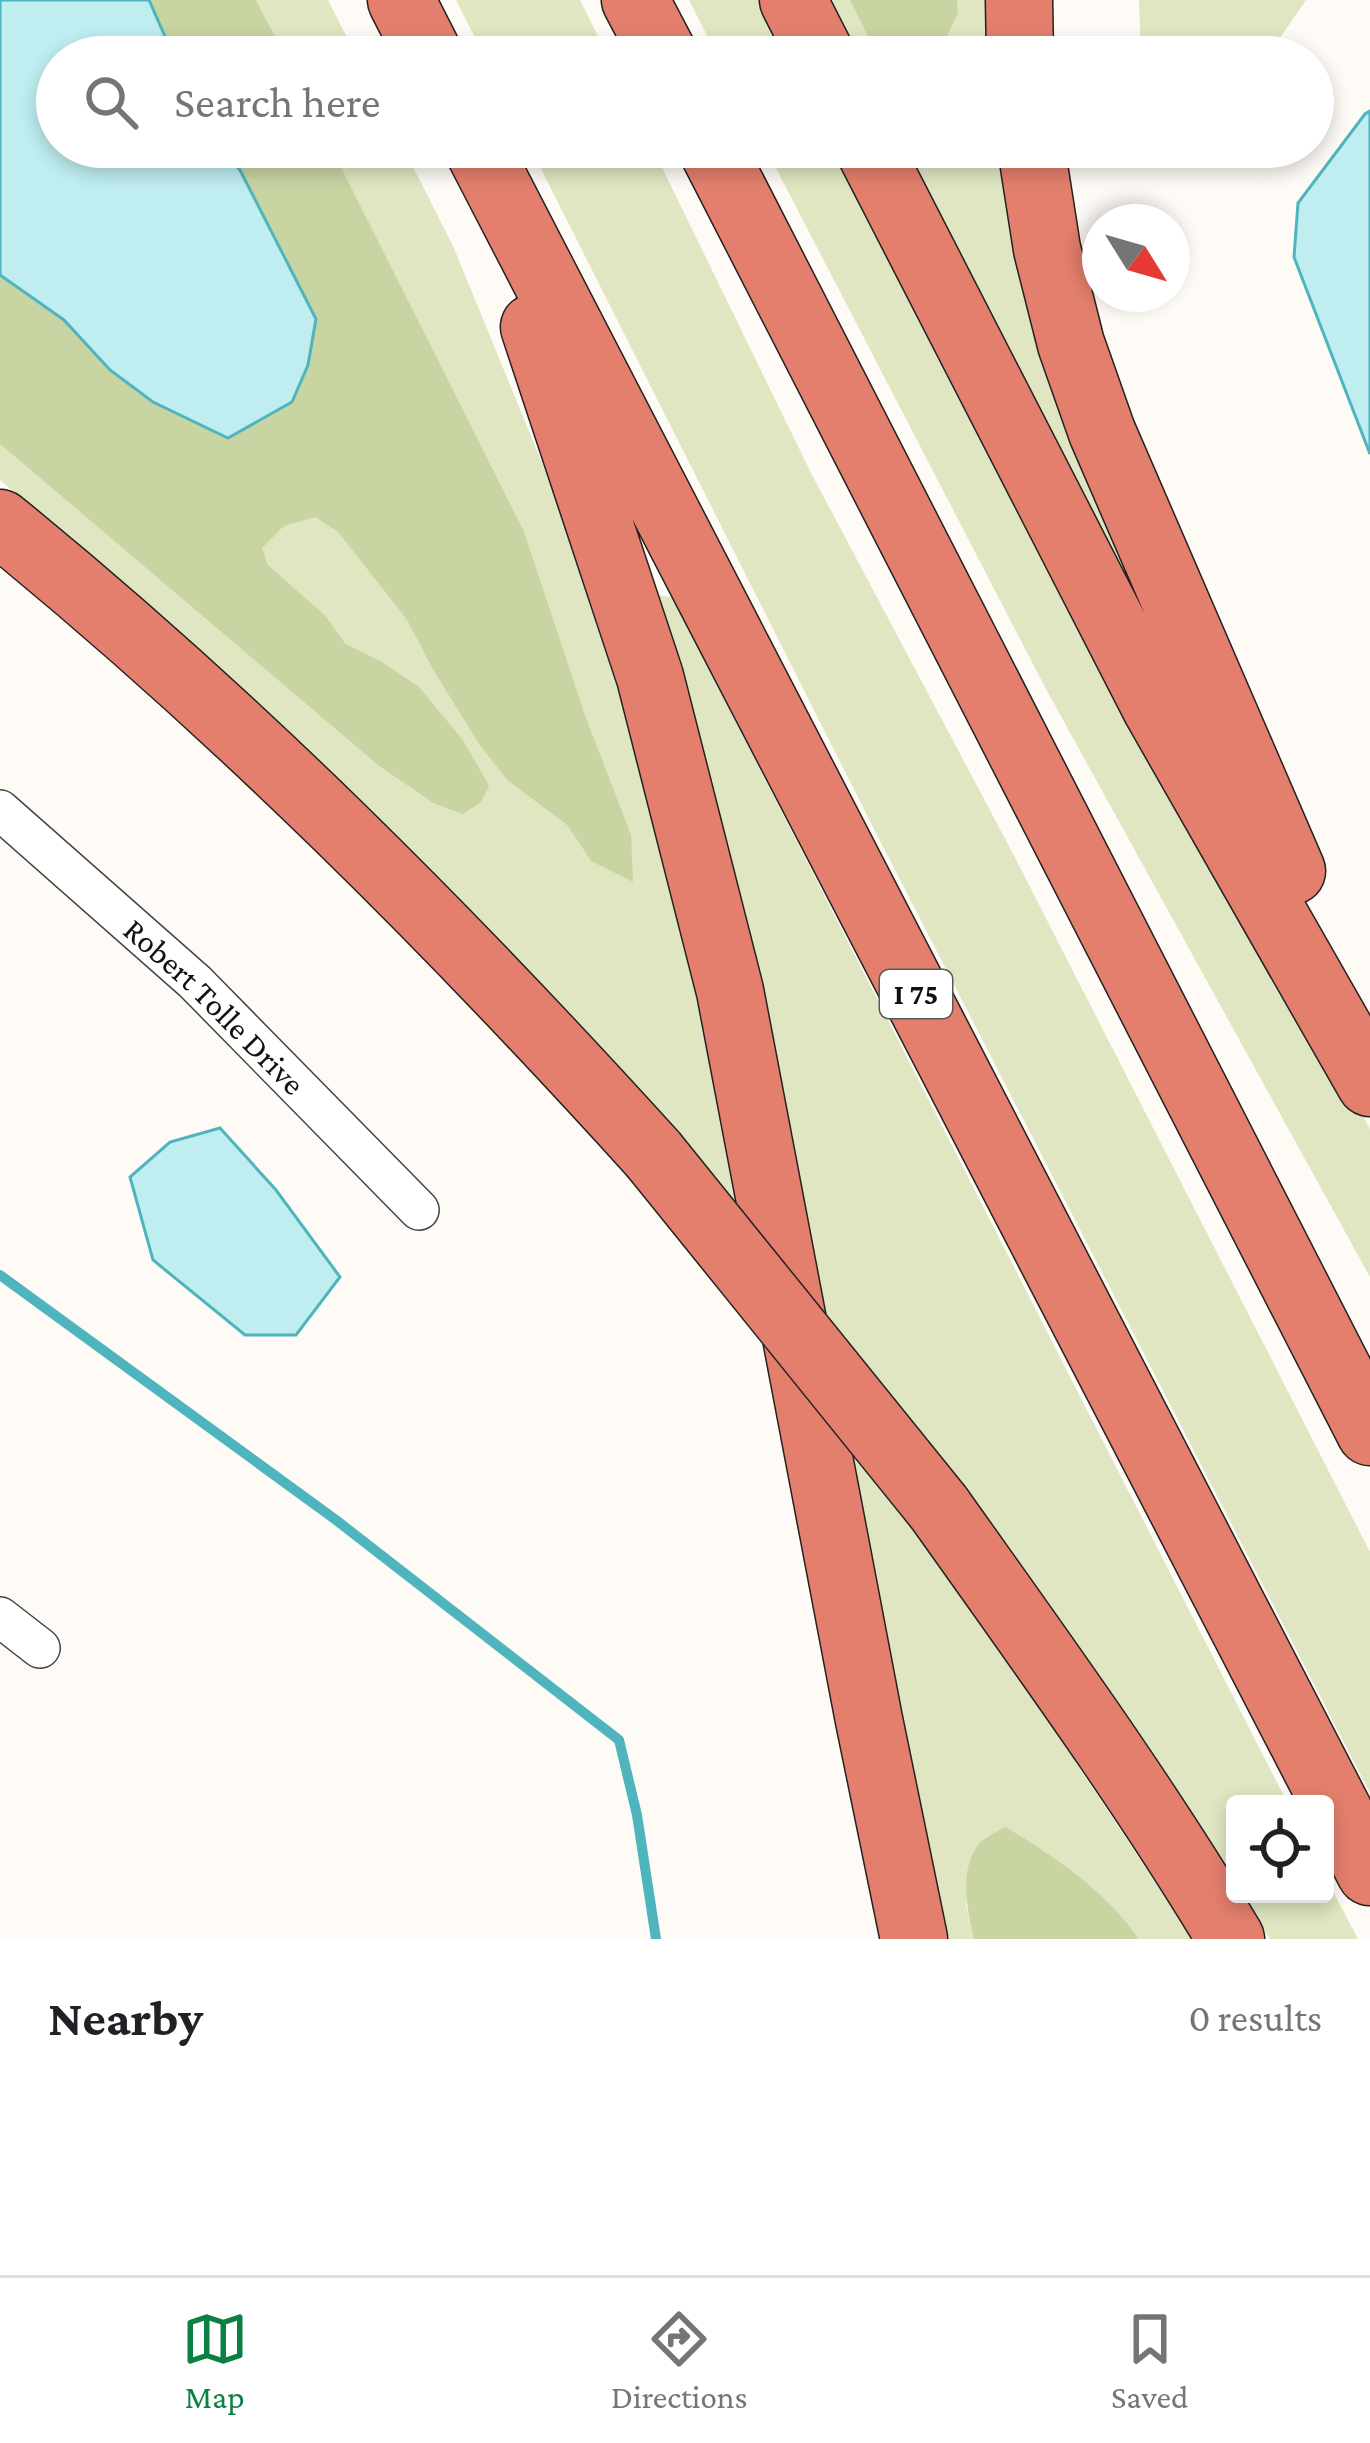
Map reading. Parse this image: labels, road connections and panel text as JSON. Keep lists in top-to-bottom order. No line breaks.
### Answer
{"streets":{"highway":["I 75"],"street":["Robert Tolle Drive"]},"north":"bottom right","page":{"search":"Search here","heading":["Nearby","0 results"],"nav":["Map","Directions","Saved"]}}
